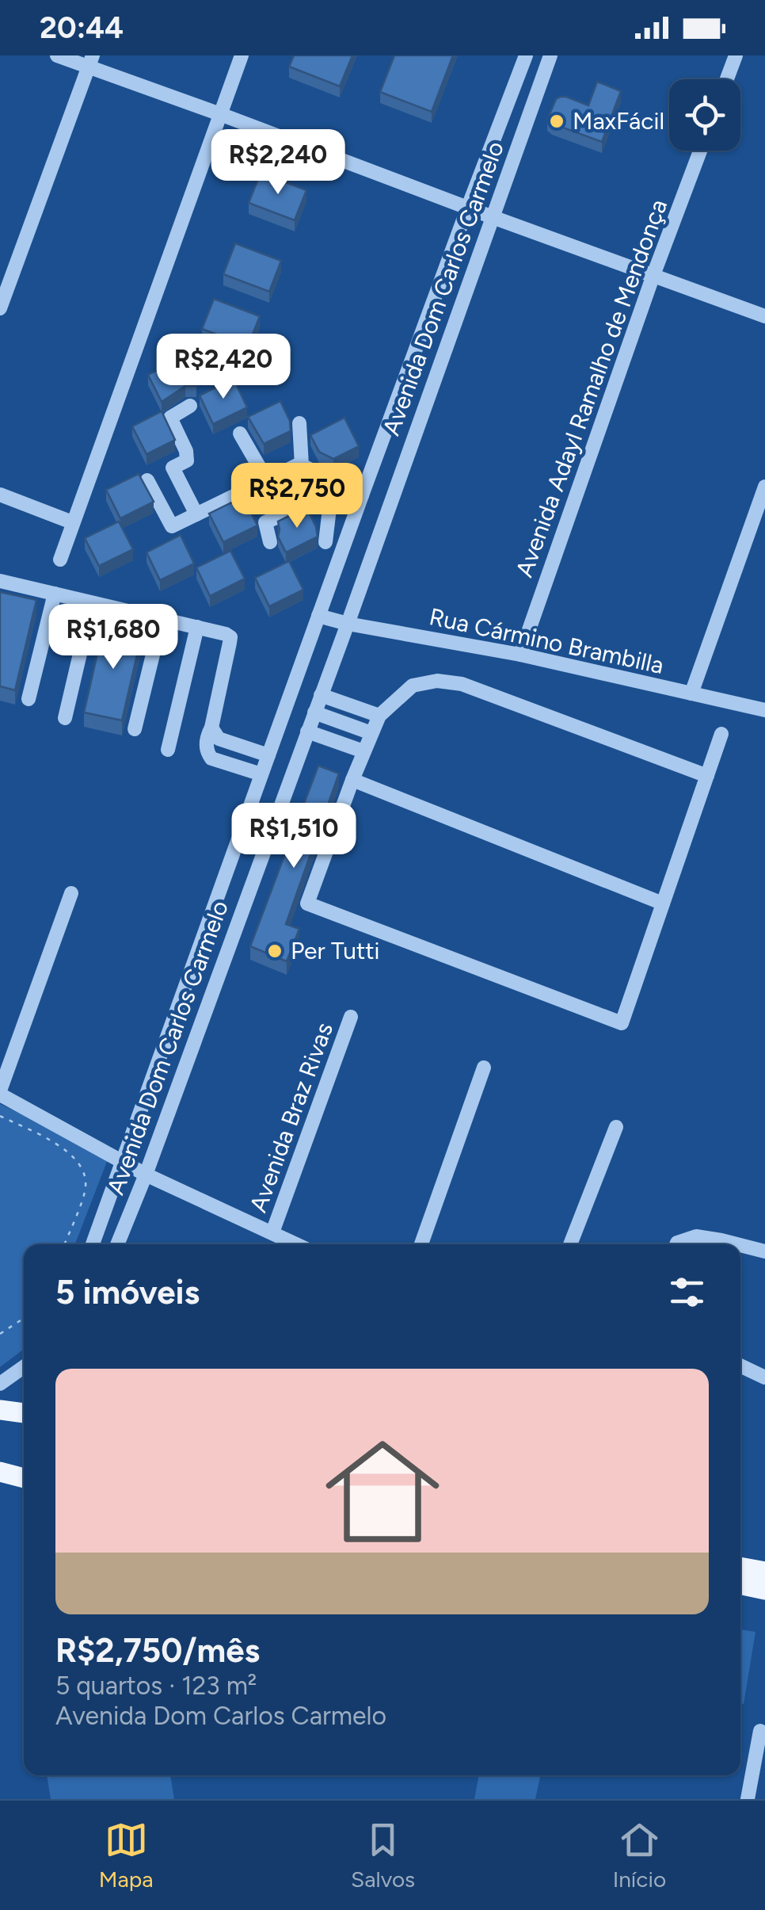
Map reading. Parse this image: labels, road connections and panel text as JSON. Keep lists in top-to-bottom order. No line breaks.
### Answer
{"streets":{"street":["Avenida Dom Carlos Carmelo","Avenida Adayl Ramalho de Mendonça","Rua Cármino Brambilla","Avenida Braz Rivas"]},"crossings":[["Avenida Dom Carlos Carmelo","Rua Cármino Brambilla"],["Avenida Adayl Ramalho de Mendonça","Rua Cármino Brambilla"]],"places":["MaxFácil","Per Tutti"],"page":{"status":"20:44","price":["R$2,240","R$2,420","R$2,750","R$1,680","R$1,510"],"heading":"5 imóveis","list":[{"name":"R$2,750/mês","note":"5 quartos · 123 m² · Avenida Dom Carlos Carmelo"}],"tabs":["Mapa","Salvos","Início"]}}
